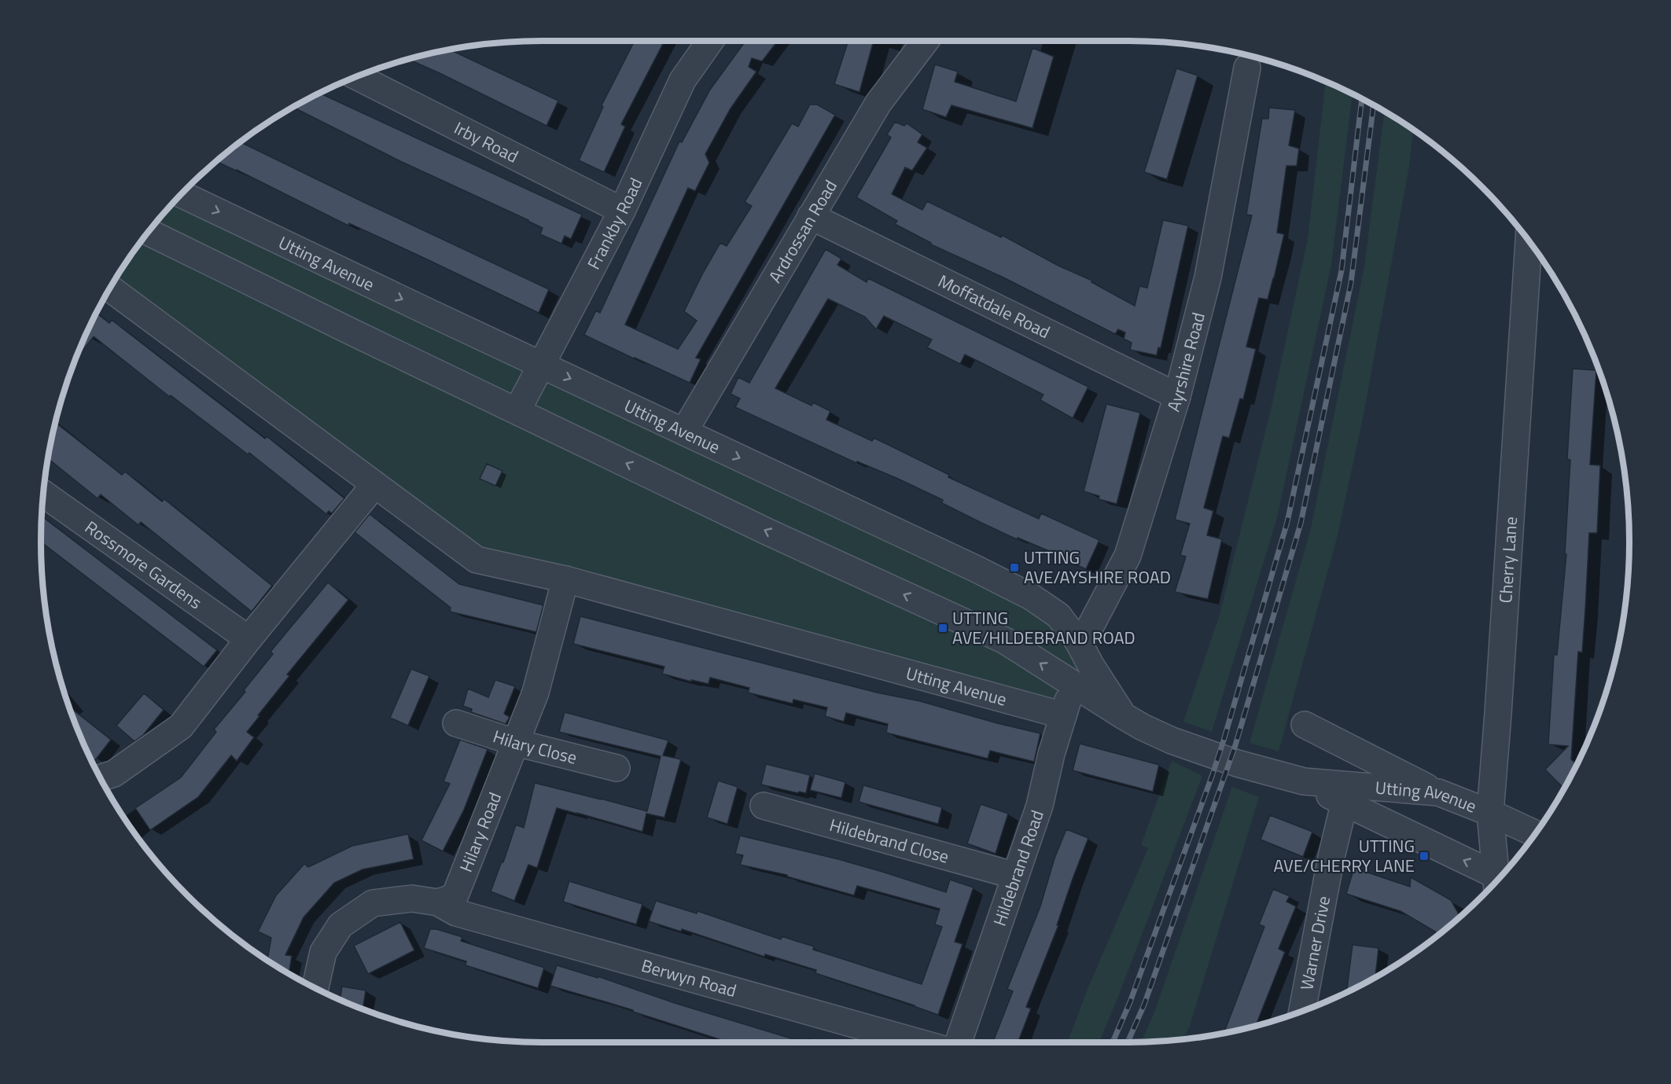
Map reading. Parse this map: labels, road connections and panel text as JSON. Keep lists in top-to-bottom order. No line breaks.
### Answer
{"streets":{"street":["Irby Road","Frankby Road","Ardrossan Road","Utting Avenue","Moffatdale Road","Ayrshire Road","Cherry Lane","Rossmore Gardens","Hilary Close","Hilary Road","Hildebrand Close","Hildebrand Road","Warner Drive","Berwyn Road"]},"crossings":[["Irby Road","Frankby Road"],["Frankby Road","Utting Avenue"],["Ardrossan Road","Utting Avenue"],["Ardrossan Road","Moffatdale Road"],["Utting Avenue","Ayrshire Road"],["Utting Avenue","Cherry Lane"],["Utting Avenue","Hilary Road"],["Utting Avenue","Hildebrand Road"],["Utting Avenue","Warner Drive"],["Moffatdale Road","Ayrshire Road"],["Hilary Close","Hilary Road"],["Hilary Road","Berwyn Road"],["Hildebrand Close","Hildebrand Road"]],"places":{"transit":["UTTING AVE/AYSHIRE ROAD","UTTING AVE/HILDEBRAND ROAD","UTTING AVE/CHERRY LANE"]}}
